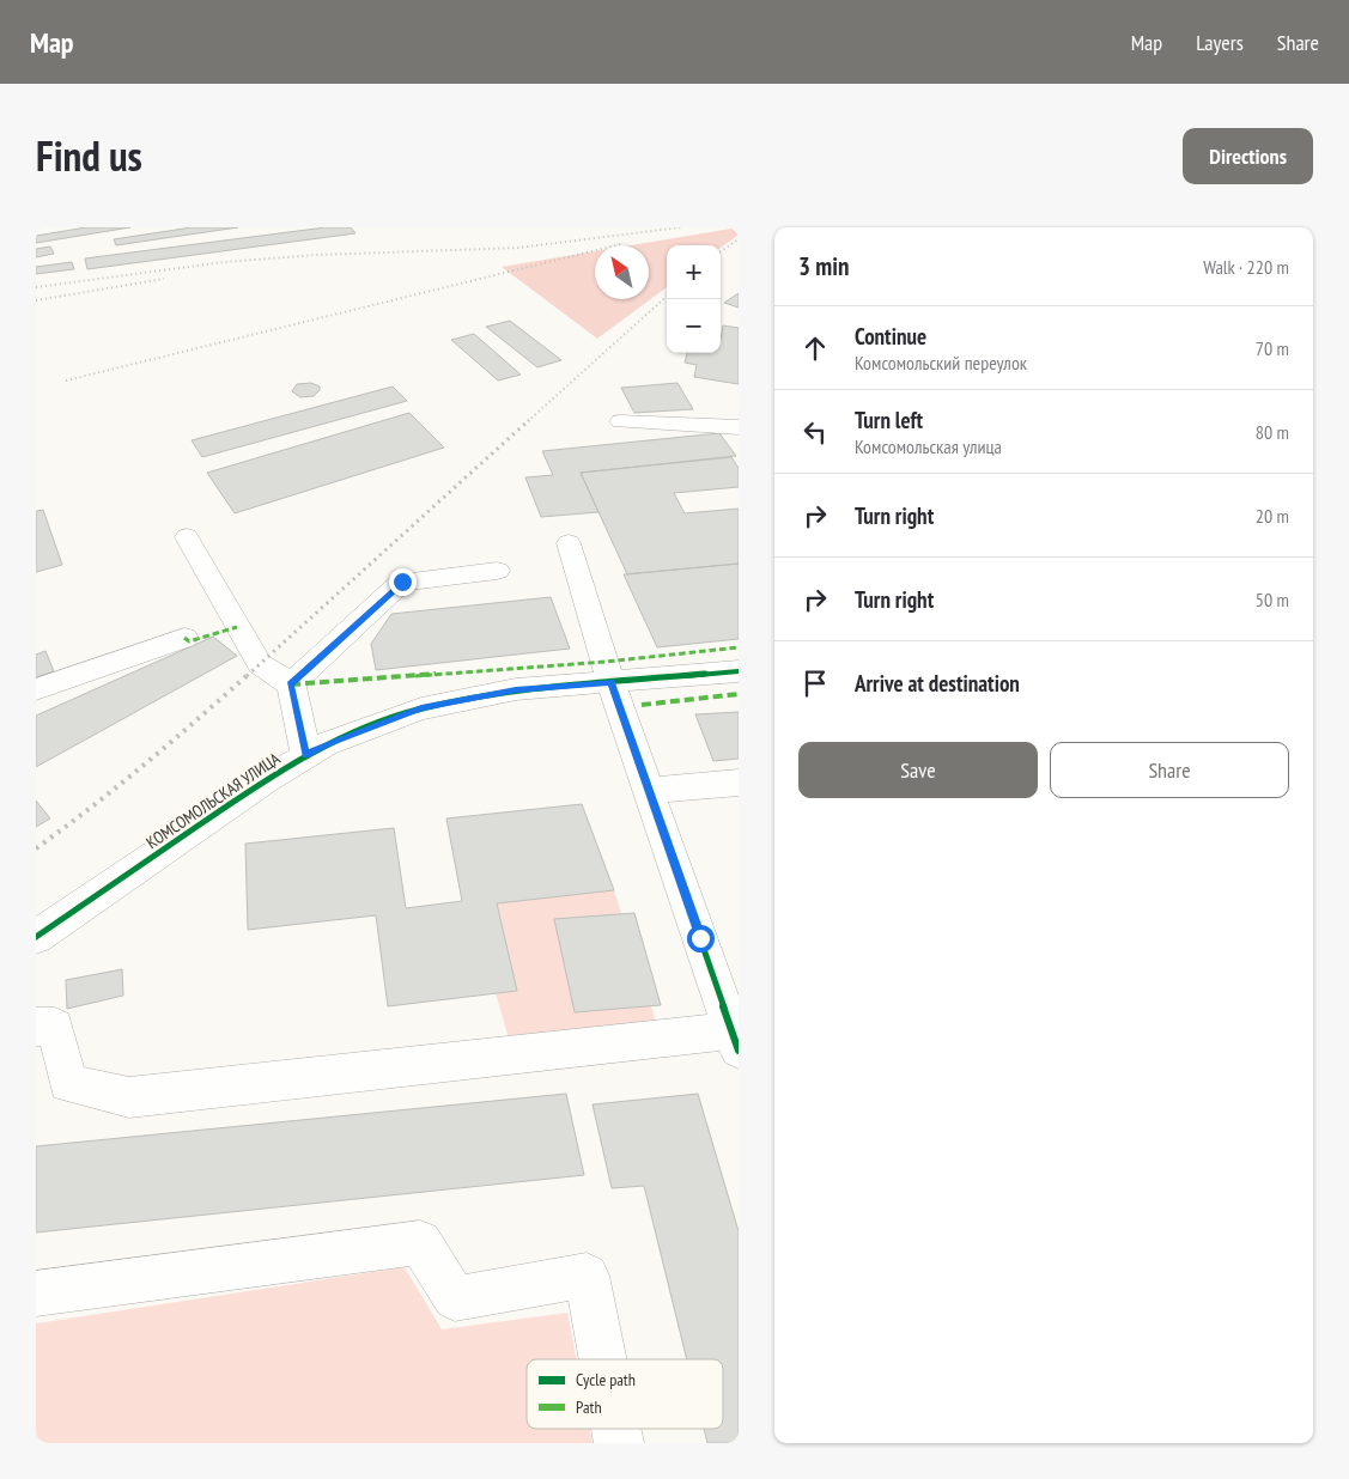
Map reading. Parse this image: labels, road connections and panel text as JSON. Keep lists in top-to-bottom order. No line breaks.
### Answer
{"streets":{"street":["КОМСОМОЛЬСКАЯ УЛИЦА"]},"legend":["Cycle path","Path"],"north":"top left","page":{"header":"Map","nav":["Map","Layers","Share"],"title":"Find us","buttons":["Directions",["Save","Share"]],"heading":["3 min","Walk · 220 m"],"map_buttons":["+","−"],"list":[["Continue","Комсомольский переулок","70 m"],["Turn left","Комсомольская улица","80 m"],["Turn right","20 m"],["Turn right","50 m"],"Arrive at destination"]}}
